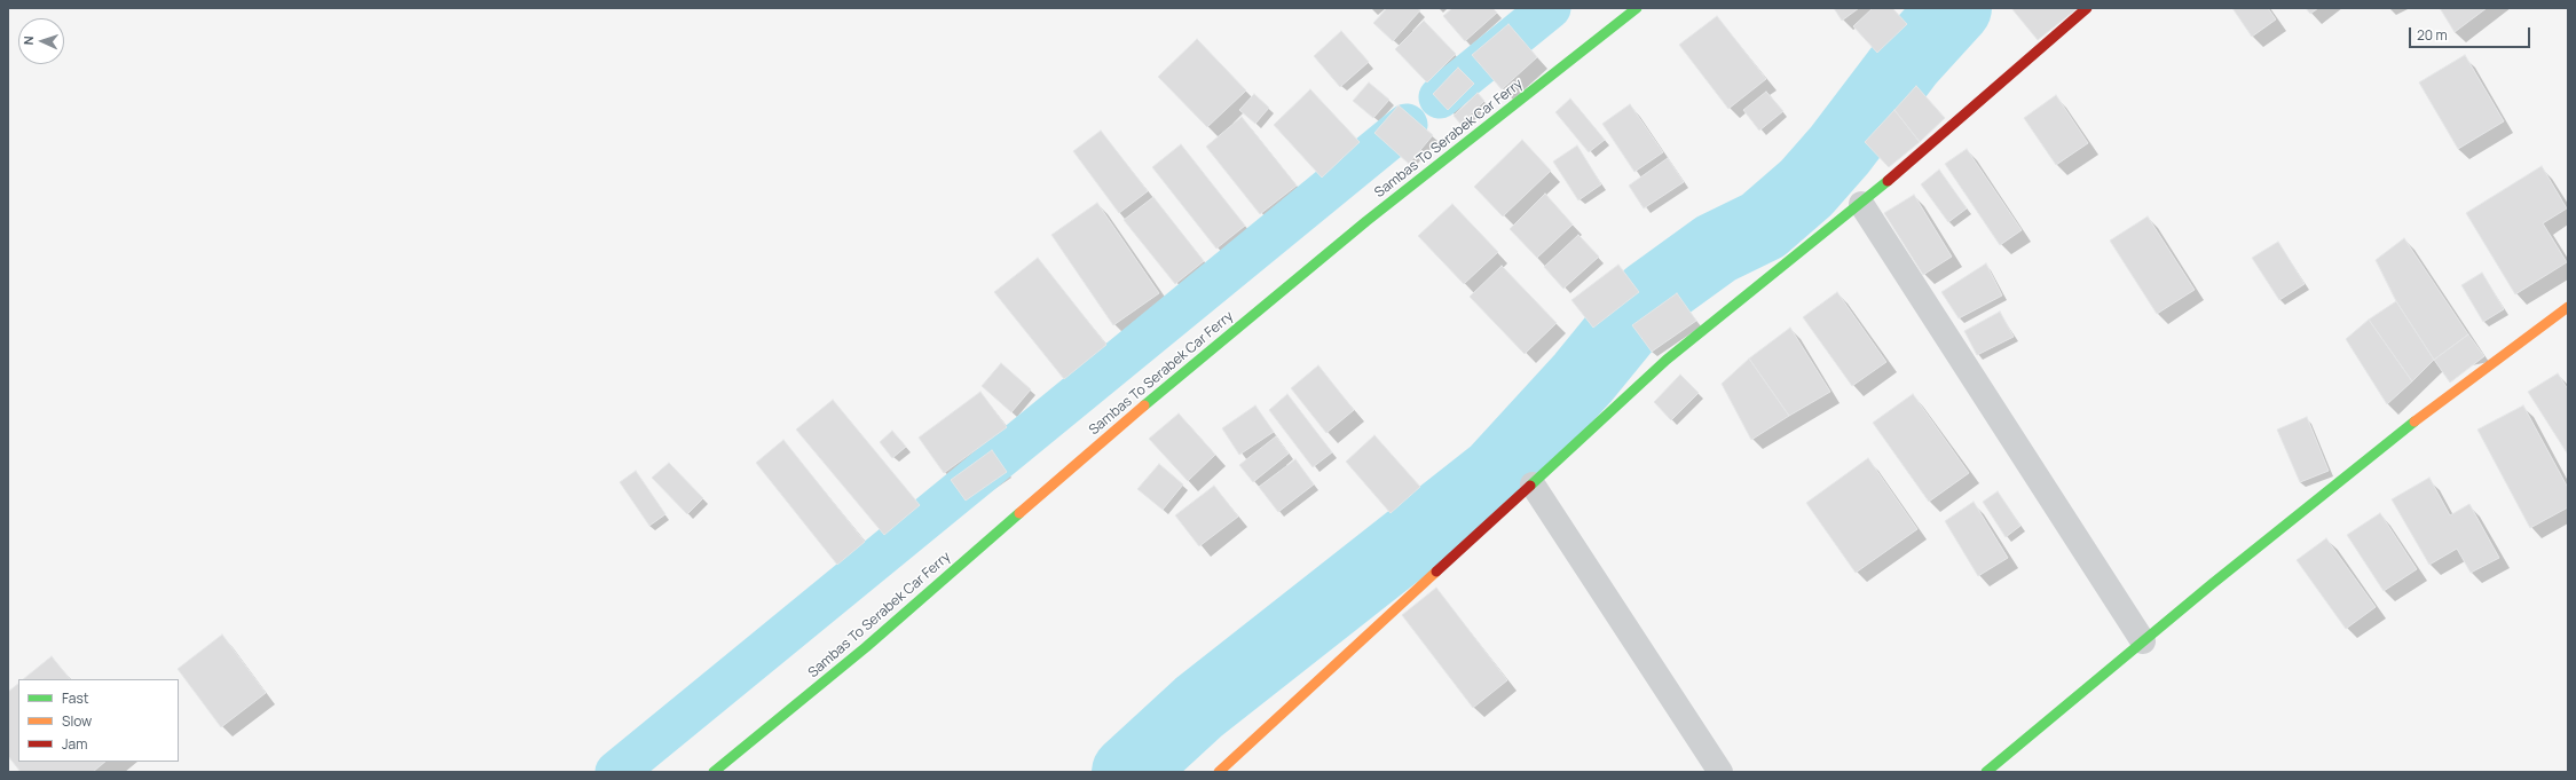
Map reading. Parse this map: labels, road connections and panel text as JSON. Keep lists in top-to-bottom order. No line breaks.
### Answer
{"streets":{"main road":["Sambas To Serabek Car Ferry"]},"legend":["Fast","Slow","Jam"],"scale_bar":"20 m","north":"left"}
